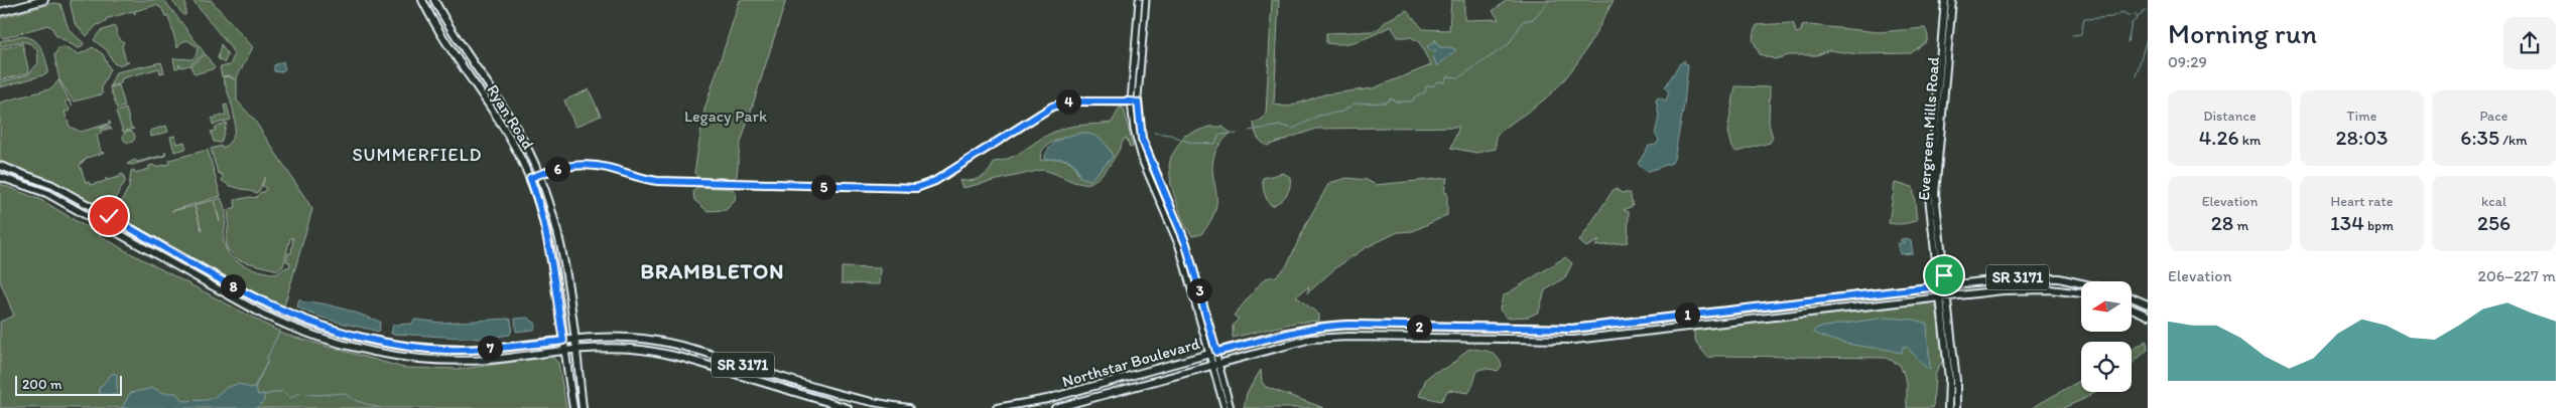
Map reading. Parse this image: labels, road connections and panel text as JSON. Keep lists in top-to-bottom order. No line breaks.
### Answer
{"streets":{"main road":["Ryan Road","Evergreen Mills Road","SR 3171","Northstar Boulevard"]},"crossings":[["Ryan Road","SR 3171"],["Evergreen Mills Road","Northstar Boulevard"]],"districts":["SUMMERFIELD","BRAMBLETON"],"parks":["Legacy Park"],"scale_bar":"200 m","north":"left","page":{"heading":["Morning run","09:29"],"stats":[["Distance","4.26 km"],["Time","28:03"],["Pace","6:35 /km"],["Elevation","28 m"],["Heart rate","134 bpm"],["kcal","256"]],"pins":["4","6","5","8","3","1","2","7"],"chart":["Elevation","206–227 m"],"scale":"200 m"}}
